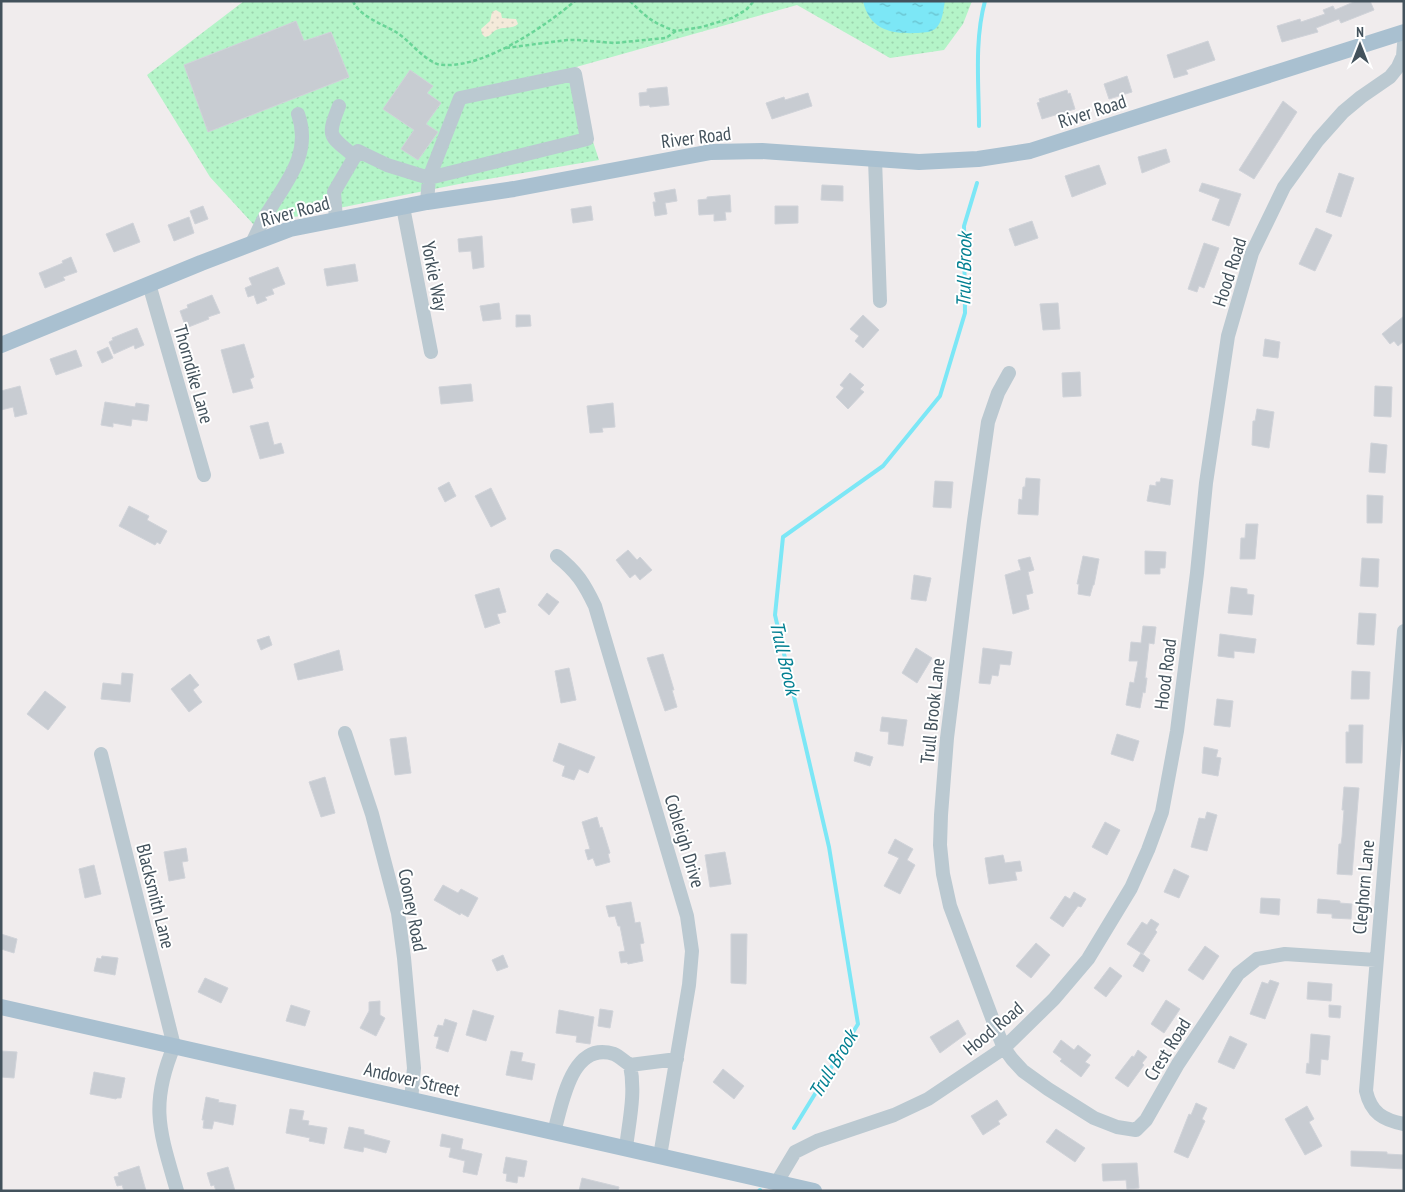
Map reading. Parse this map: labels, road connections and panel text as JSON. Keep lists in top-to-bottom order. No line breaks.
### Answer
{"streets":{"main road":["River Road","Andover Street"],"street":["Hood Road","Yorkie Way","Thorndike Lane","Trull Brook Lane","Cobleigh Drive","Cleghorn Lane","Blacksmith Lane","Cooney Road","Crest Road"]},"crossings":[["River Road","Yorkie Way"],["River Road","Thorndike Lane"],["Hood Road","Trull Brook Lane"],["Hood Road","Crest Road"],["Hood Road","Andover Street"],["Trull Brook Lane","Crest Road"],["Cobleigh Drive","Andover Street"],["Cleghorn Lane","Crest Road"],["Blacksmith Lane","Andover Street"],["Cooney Road","Andover Street"]],"water":["Trull Brook"],"north":"top"}
